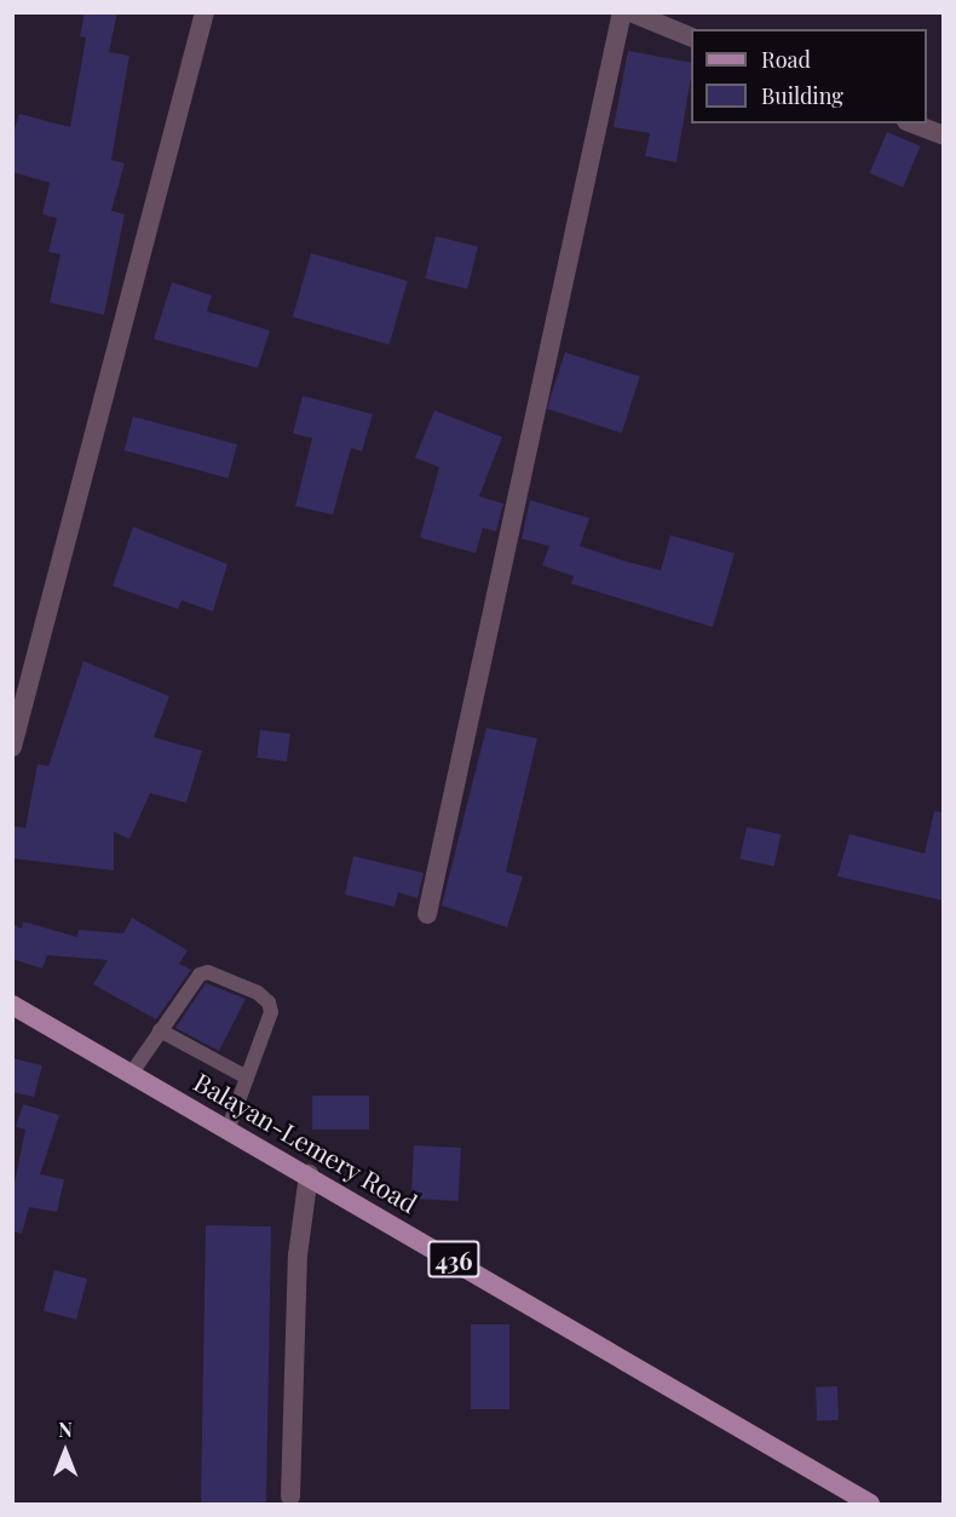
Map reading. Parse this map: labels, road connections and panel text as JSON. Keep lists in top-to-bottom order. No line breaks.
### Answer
{"streets":{"main road":["Balayan-Lemery Road","436"]},"legend":["Road","Building"],"north":"top"}
